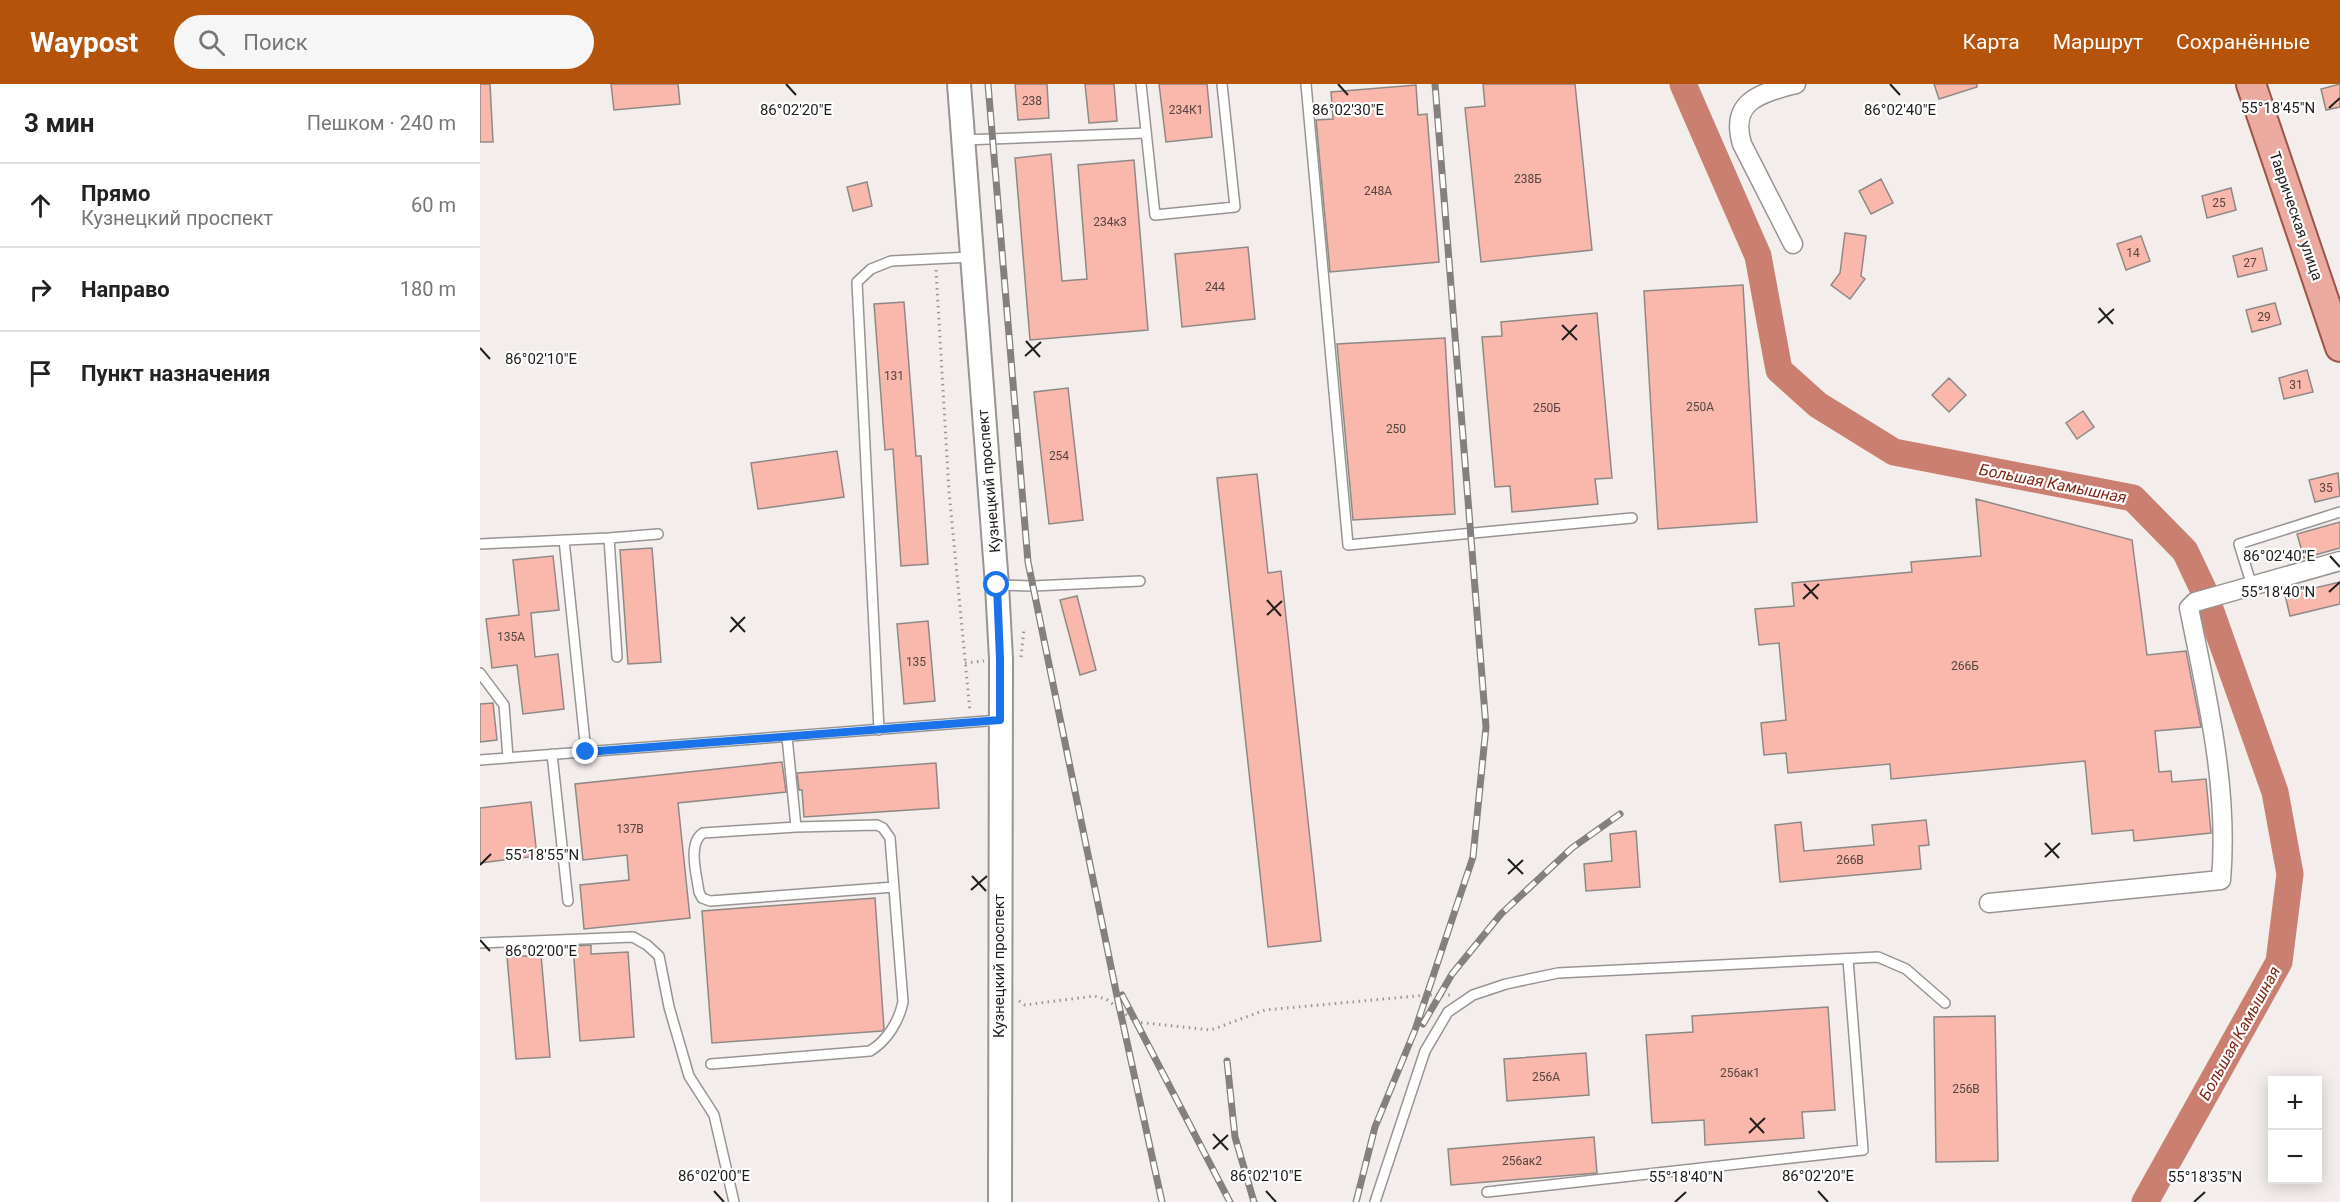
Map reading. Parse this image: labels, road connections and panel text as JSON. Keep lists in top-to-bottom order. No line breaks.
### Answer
{"streets":{"main road":["Таврическая улица"],"street":["Кузнецкий проспект"]},"water":["Большая Камышная"],"house_numbers":["238","234К1","238Б","248А","25","234к3","14","27","244","29","131","31","250А","250Б","250","254","35","135А","135","266Б","137В","266В","256ак1","256А","256В","256ак2"],"page":{"header":"Waypost","search":"Поиск","nav":["Карта","Маршрут","Сохранённые"],"heading":["3 мин","Пешком · 240 m"],"list":[["Прямо","Кузнецкий проспект","60 m"],["Направо","180 m"],"Пункт назначения"],"map_buttons":["+","−"]},"coordinates":["55°18'45\"N","86°02'20\"E","86°02'30\"E","86°02'40\"E","86°02'10\"E","55°18'40\"N","55°18'55\"N","86°02'00\"E","55°18'35\"N"]}
